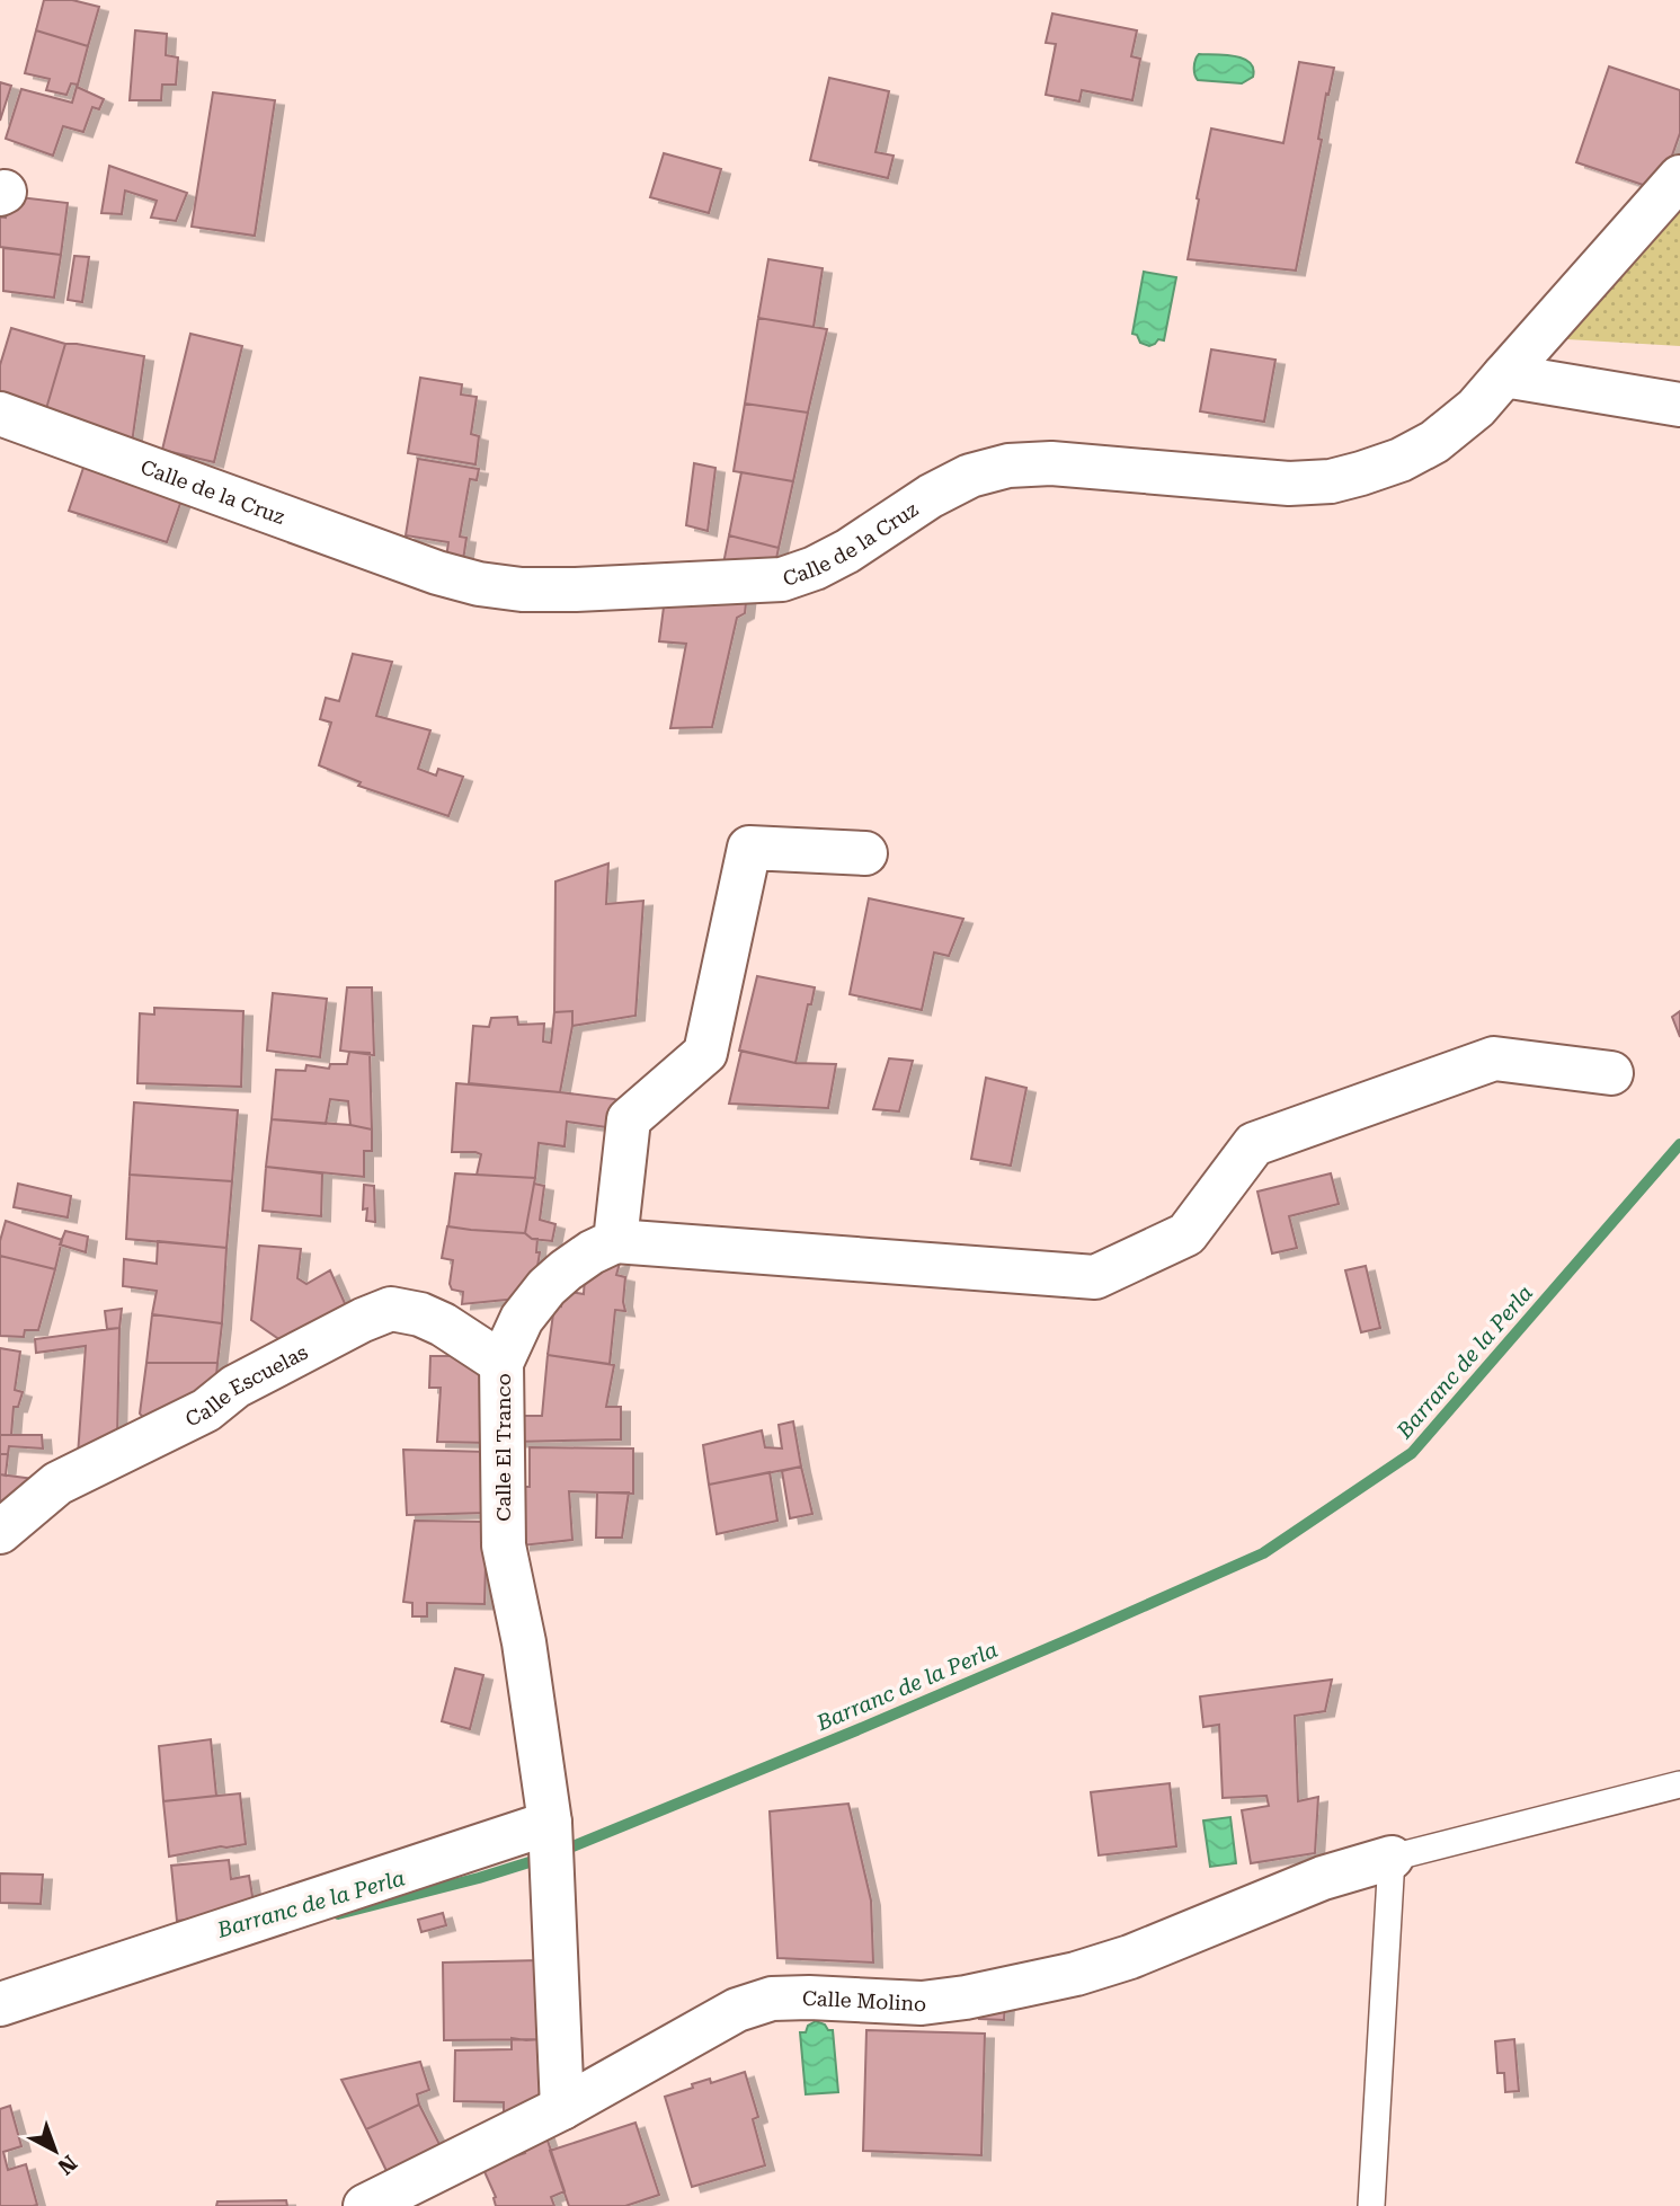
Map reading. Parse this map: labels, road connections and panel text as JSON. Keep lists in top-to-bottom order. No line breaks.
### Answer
{"streets":{"street":["Calle de la Cruz","Calle Escuelas","Calle El Tranco","Calle Molino"]},"crossings":[["Calle Escuelas","Calle El Tranco"],["Calle El Tranco","Calle Molino"]],"water":["Barranc de la Perla"],"north":"bottom right"}
